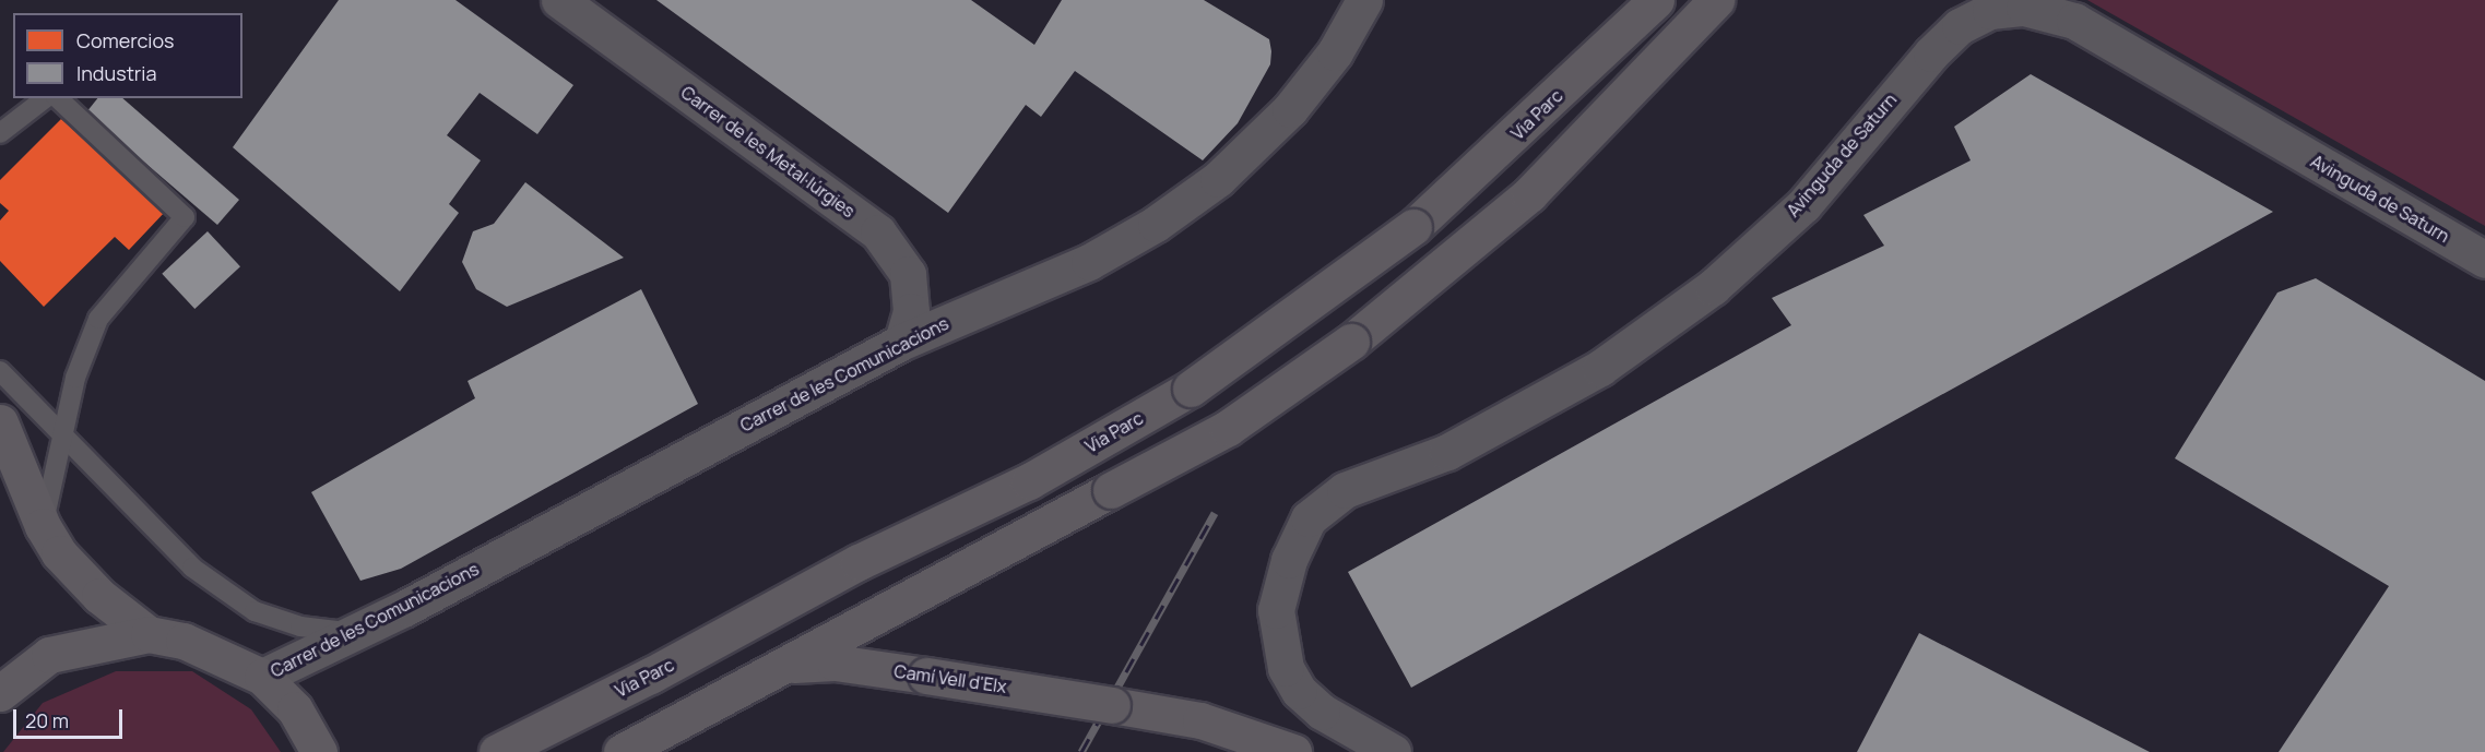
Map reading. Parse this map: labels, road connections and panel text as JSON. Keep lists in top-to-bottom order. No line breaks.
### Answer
{"streets":{"main road":["Via Parc","Camí Vell d'Elx"],"street":["Carrer de les Metal·lúrgies","Avinguda de Saturn","Carrer de les Comunicacions"]},"crossings":[["Carrer de les Metal·lúrgies","Carrer de les Comunicacions"]],"legend":["Comercios","Industria"],"scale_bar":"20 m"}
